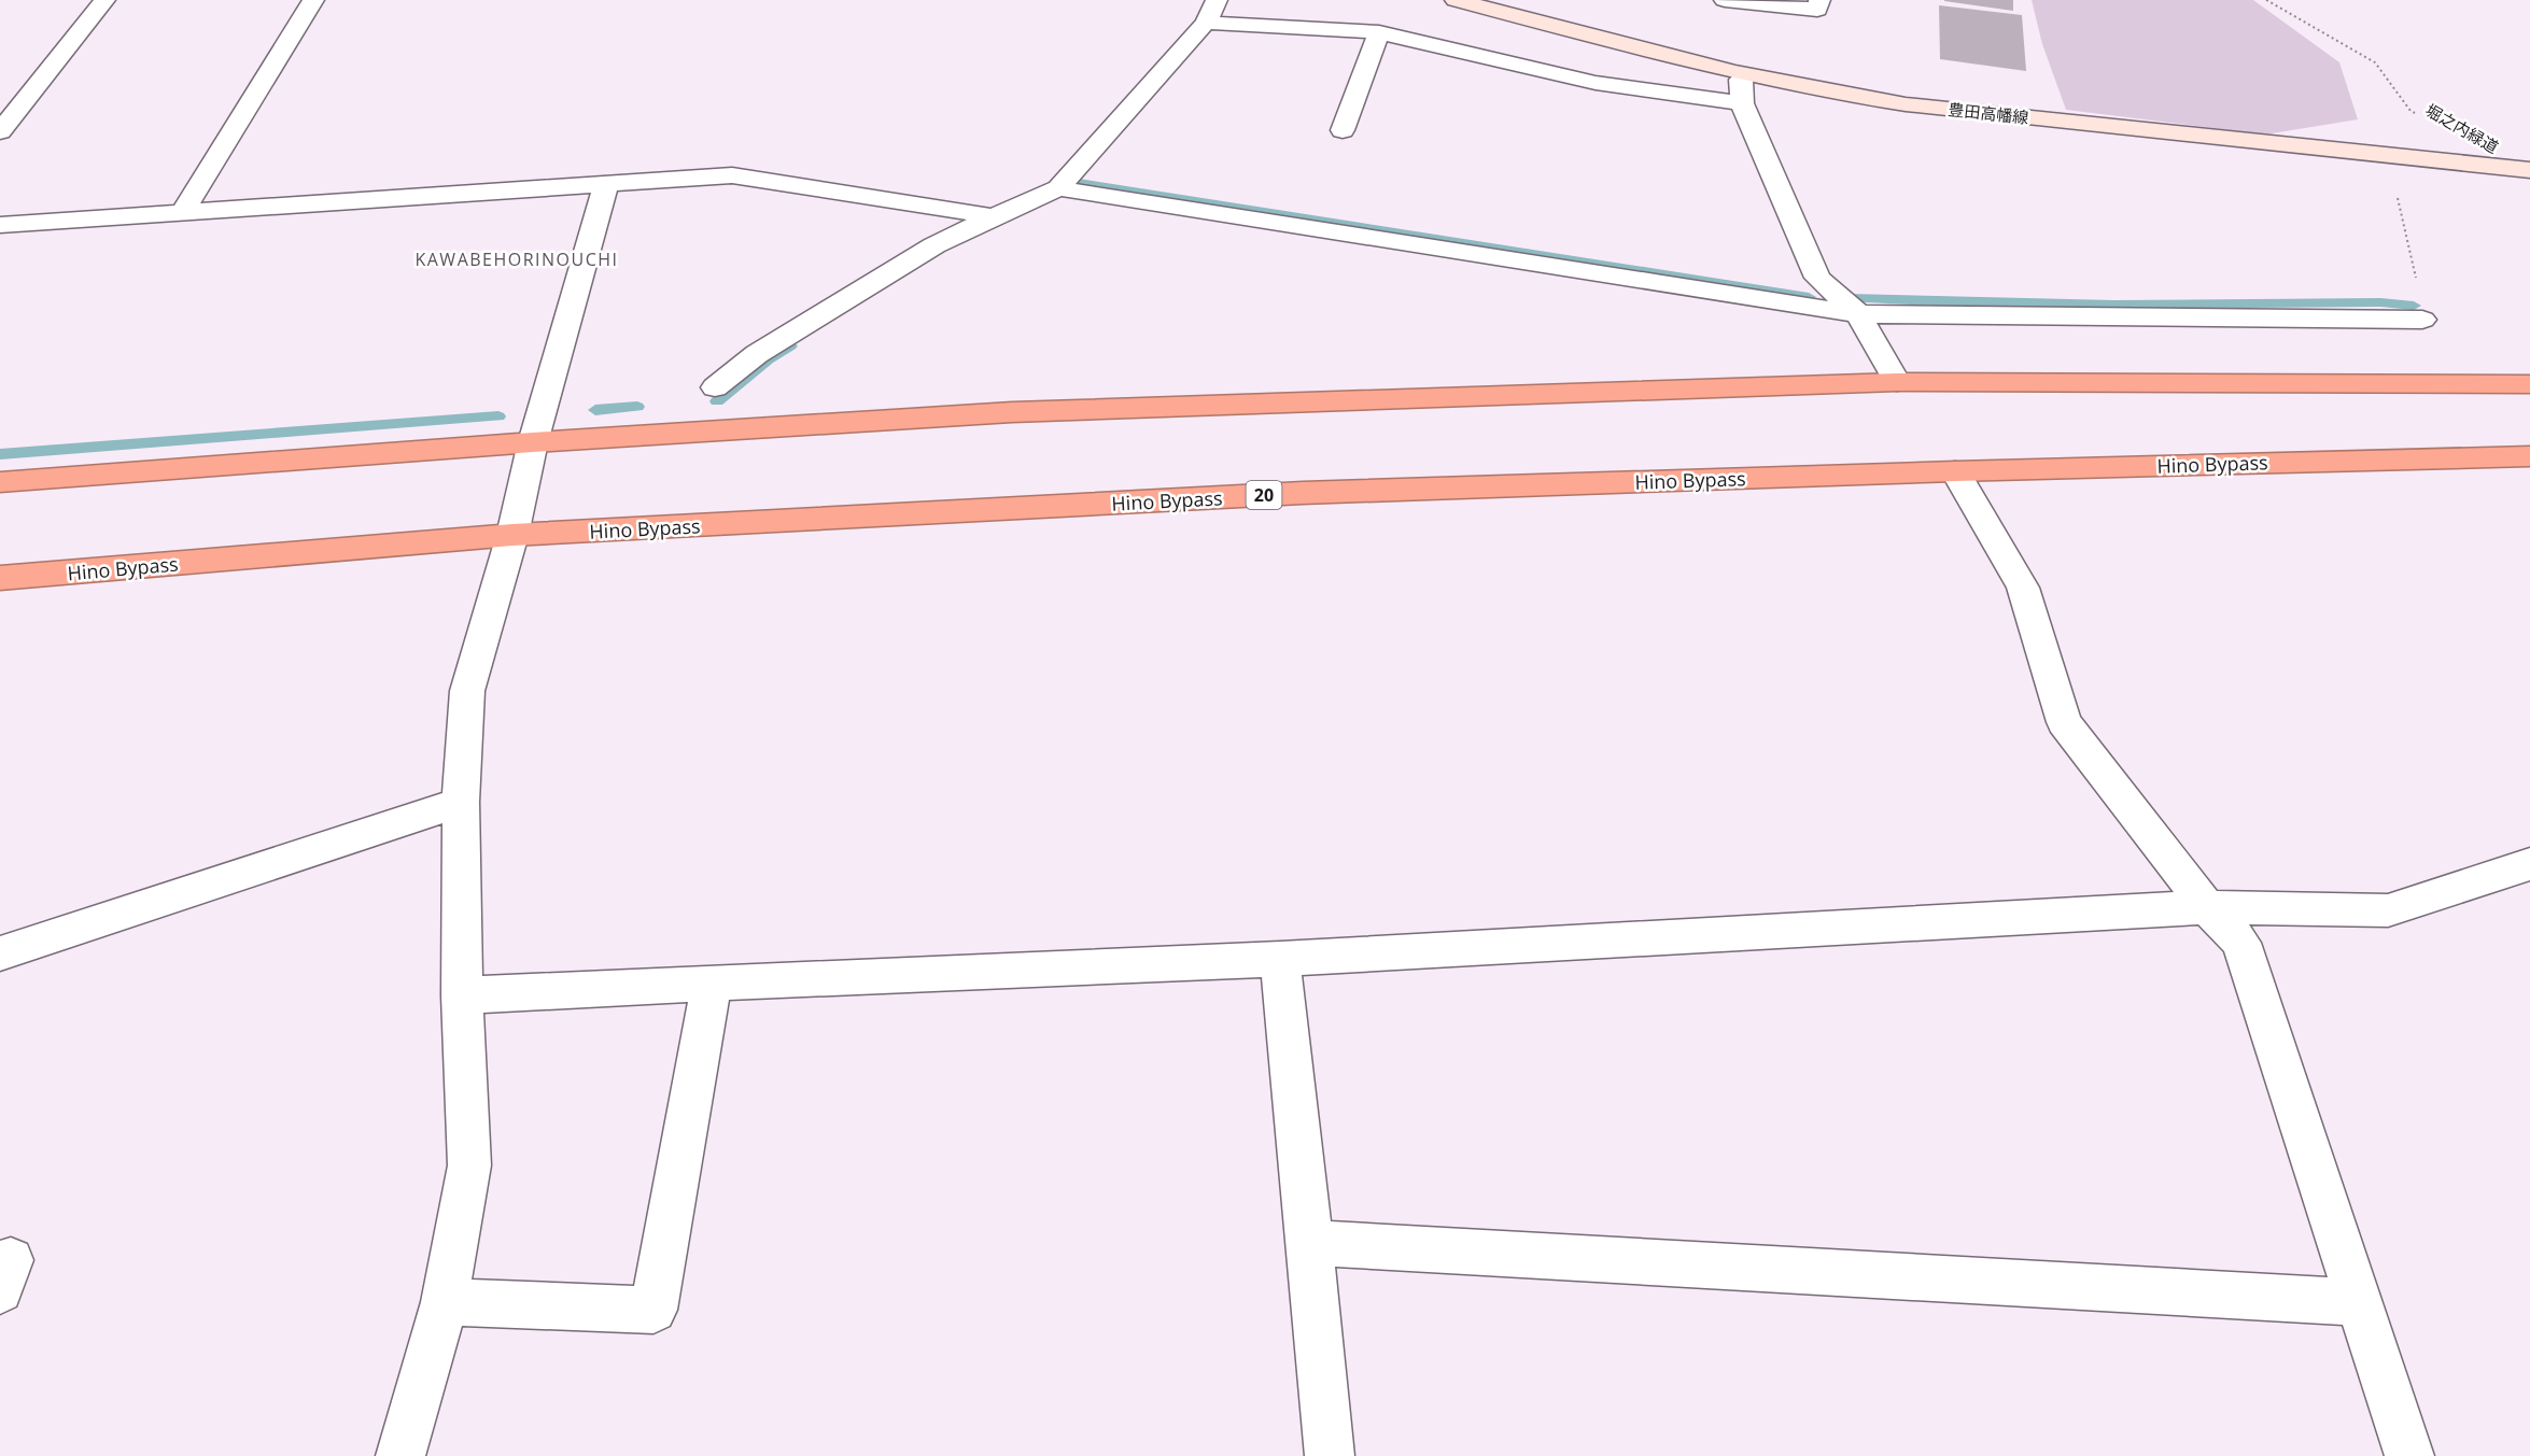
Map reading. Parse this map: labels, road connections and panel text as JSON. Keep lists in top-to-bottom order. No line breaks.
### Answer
{"streets":{"highway":["Hino Bypass","20"],"main road":["豊田高幡線"],"path":["堀之内緑道"]},"districts":["KAWABEHORINOUCHI"]}
